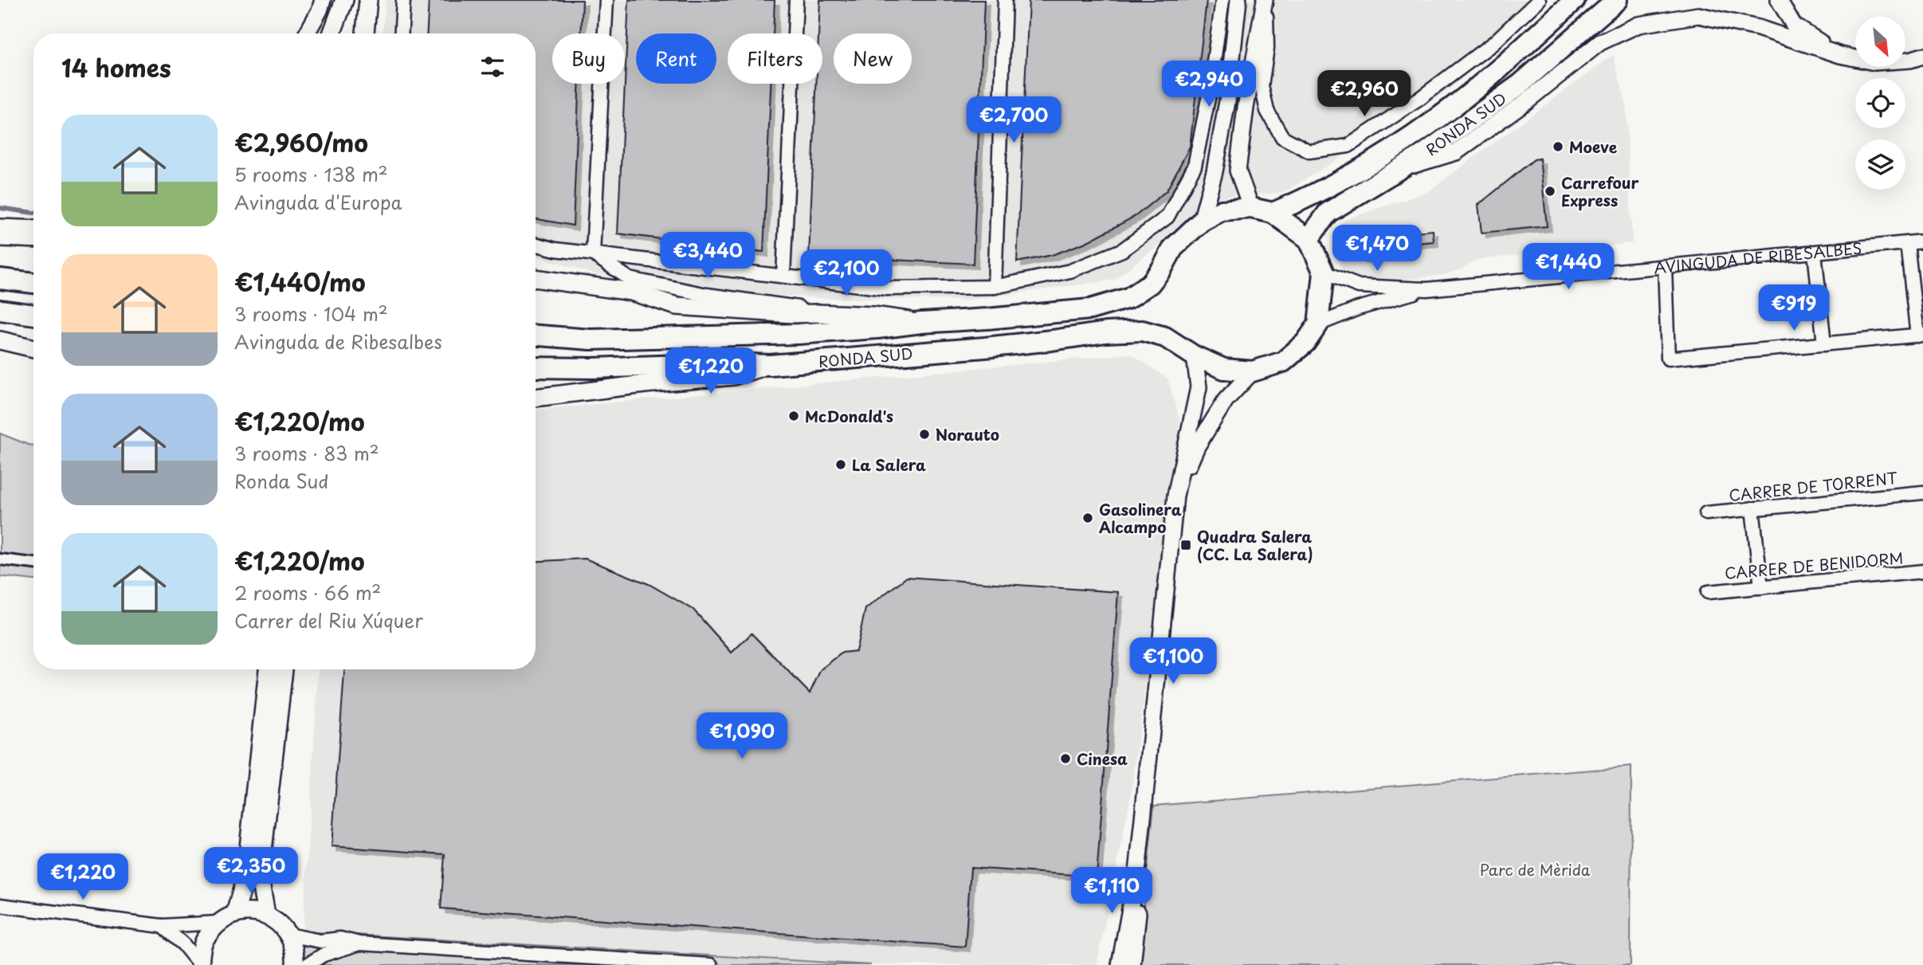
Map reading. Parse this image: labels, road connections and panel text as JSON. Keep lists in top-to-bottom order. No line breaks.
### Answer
{"streets":{"main road":["RONDA SUD"],"street":["AVINGUDA DE RIBESALBES","CARRER DE TORRENT","CARRER DE BENIDORM"]},"parks":["Parc de Mèrida"],"places":{"other":["Moeve","Carrefour Express","McDonald's","Norauto","La Salera","Gasolinera Alcampo","Cinesa"],"transit":["Quadra Salera (CC. La Salera)"]},"north":"bottom right","page":{"chip":["Buy","Rent","Filters","New"],"heading":"14 homes","price":["€2,940","€2,960","€2,700","€1,470","€3,440","€1,440","€2,100","€919","€1,220","€1,100","€1,090","€2,350","€1,220","€1,110"],"list":[{"name":"€2,960/mo","note":"5 rooms · 138 m² · Avinguda d'Europa"},{"name":"€1,440/mo","note":"3 rooms · 104 m² · Avinguda de Ribesalbes"},{"name":"€1,220/mo","note":"3 rooms · 83 m² · Ronda Sud"},{"name":"€1,220/mo","note":"2 rooms · 66 m² · Carrer del Riu Xúquer"}]}}
